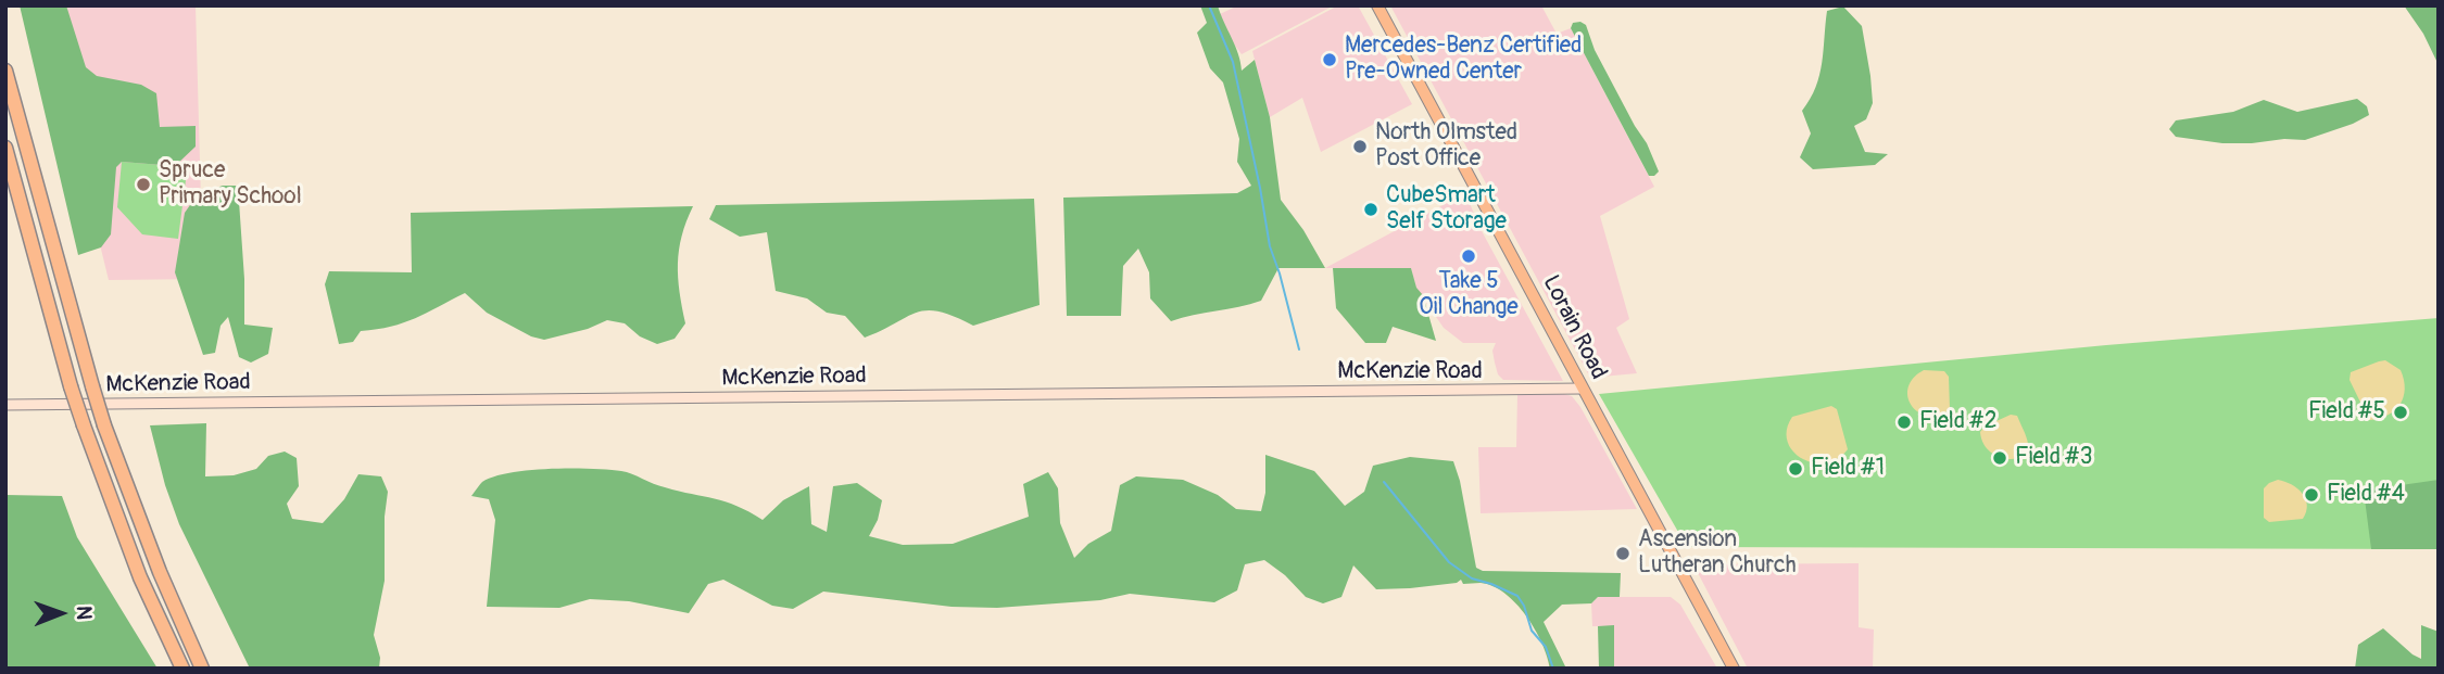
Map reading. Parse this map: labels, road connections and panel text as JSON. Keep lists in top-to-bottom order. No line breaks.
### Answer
{"streets":{"main road":["Lorain Road"],"street":["McKenzie Road"]},"crossings":[["Lorain Road","McKenzie Road"]],"places":["Mercedes-Benz Certified Pre-Owned Center","North Olmsted Post Office","Spruce Primary School","CubeSmart Self Storage","Take 5 Oil Change","Field #5","Field #2","Field #3","Field #1","Field #4","Ascension Lutheran Church"],"north":"right"}
